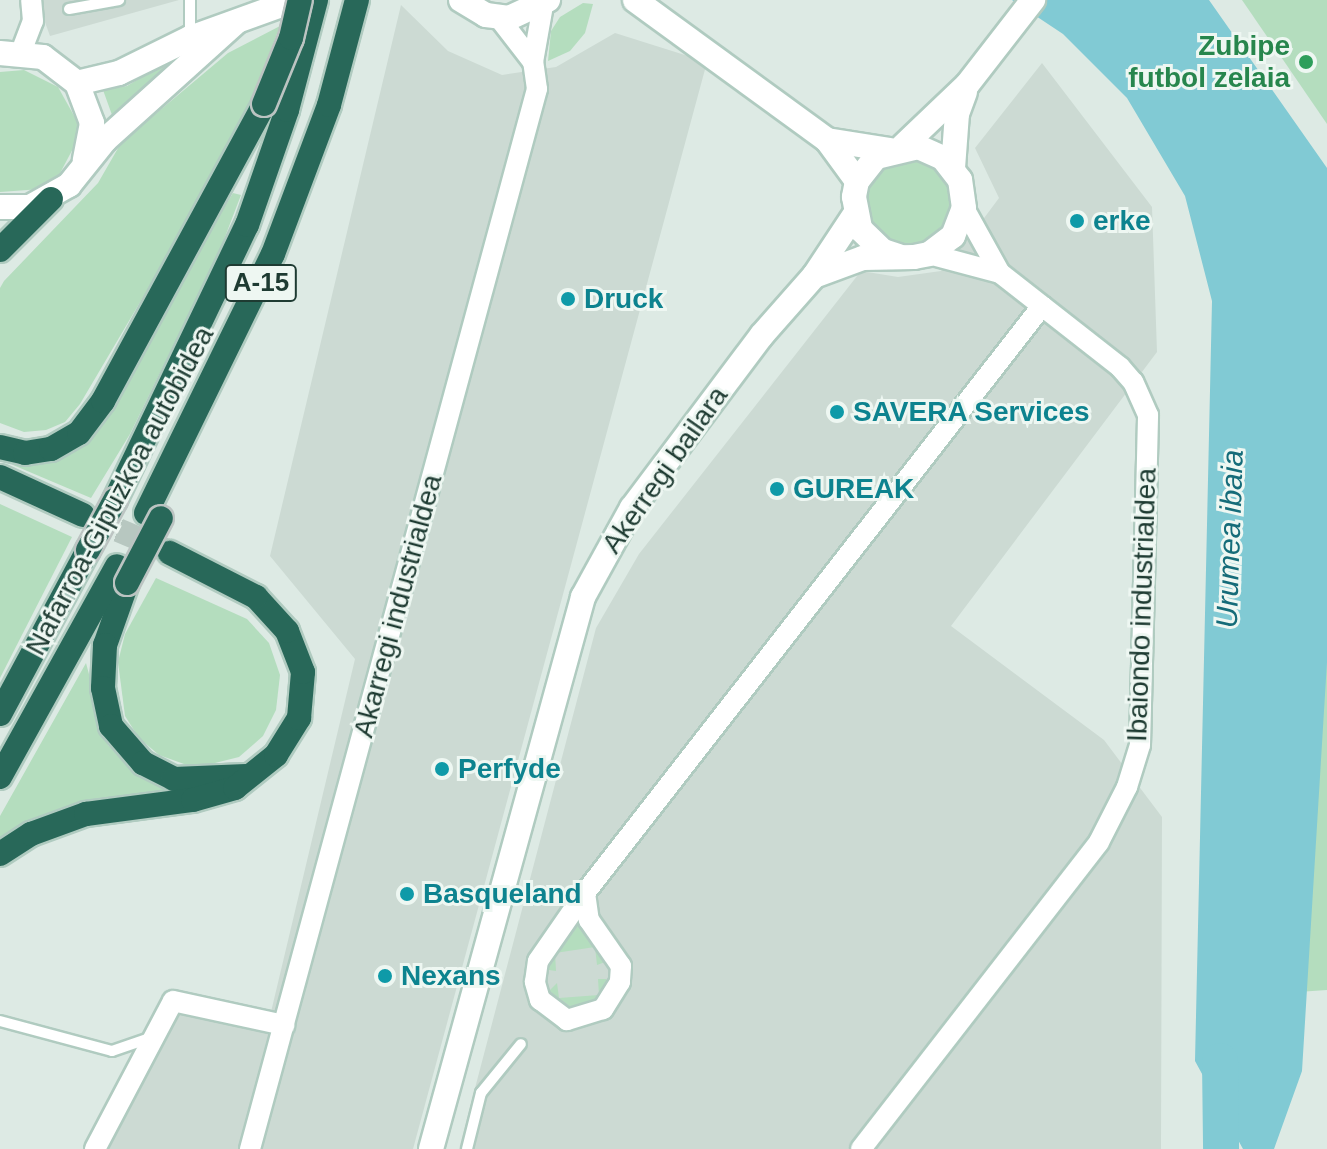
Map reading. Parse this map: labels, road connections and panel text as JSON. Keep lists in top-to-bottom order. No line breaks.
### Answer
{"streets":{"highway":["A-15","Nafarroa-Gipuzkoa autobidea"],"main road":["Akerregi bailara"],"street":["Ibaiondo industrialdea","Akarregi industrialdea"]},"water":["Urumea ibaia"],"places":["Zubipe futbol zelaia","erke","Druck","SAVERA Services","GUREAK","Perfyde","Basqueland","Nexans"]}
